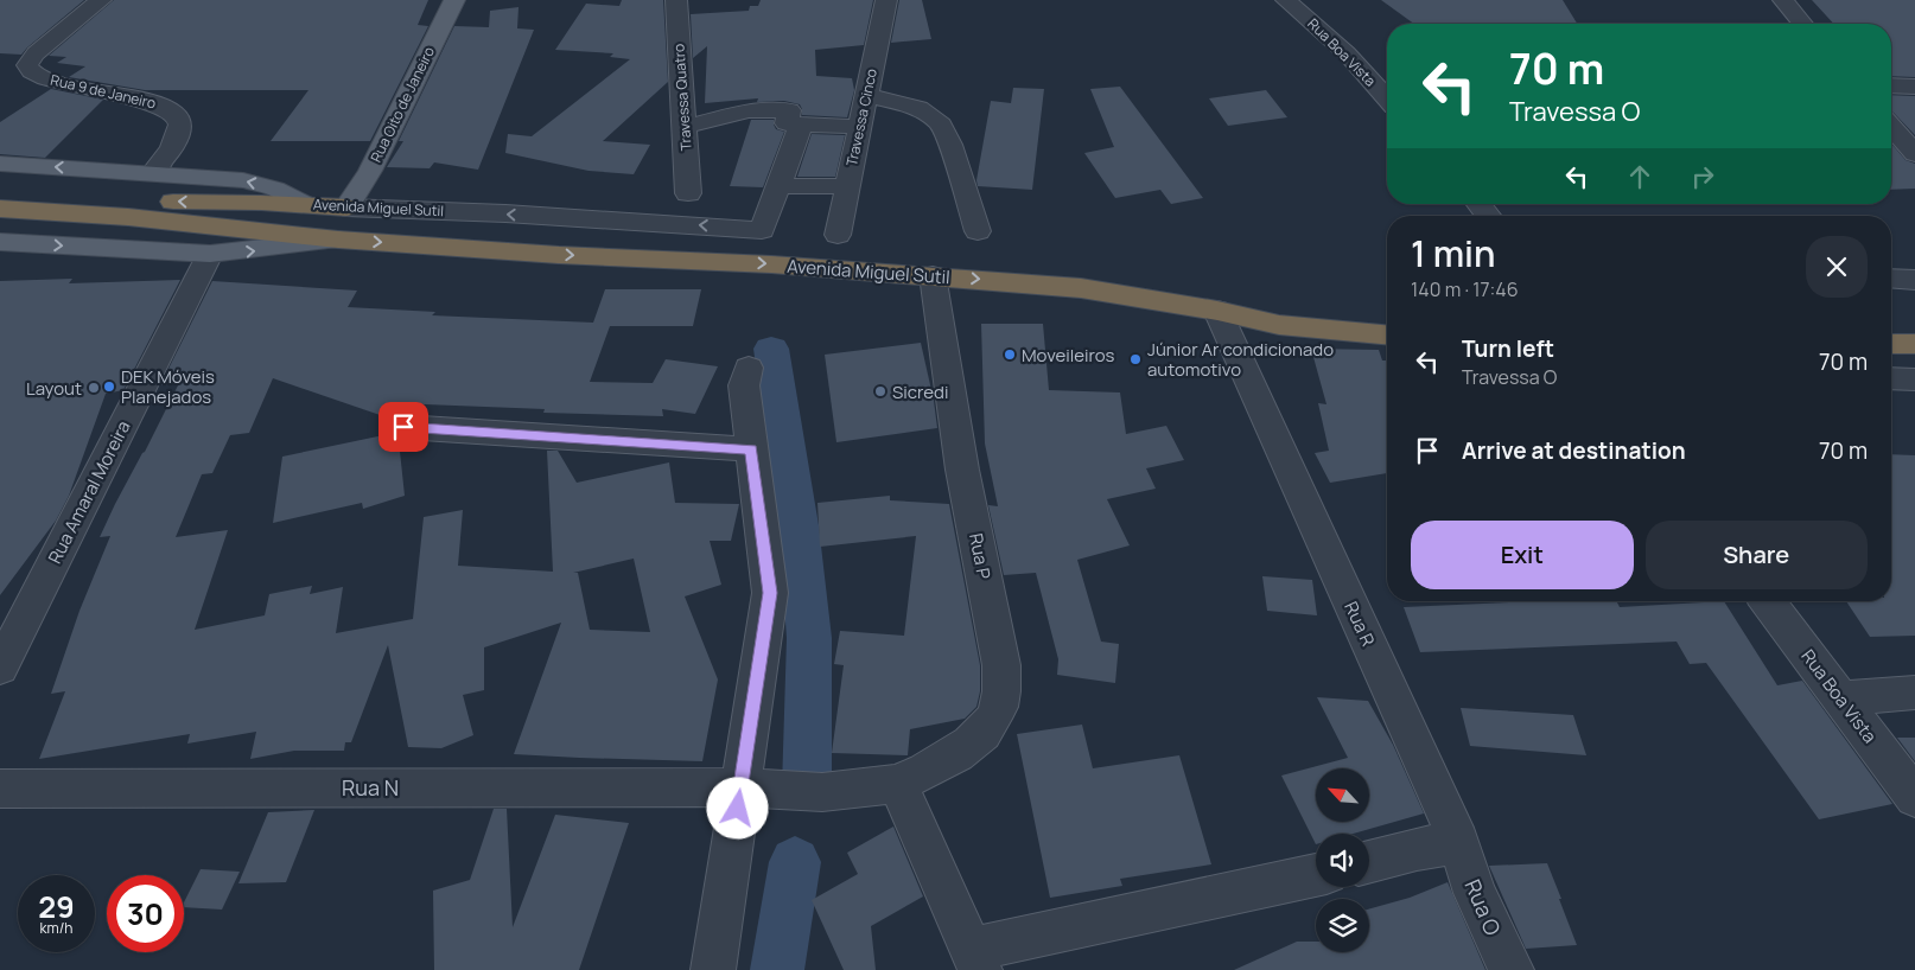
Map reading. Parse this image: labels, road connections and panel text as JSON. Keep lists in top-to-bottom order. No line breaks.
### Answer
{"streets":{"highway":["Avenida Miguel Sutil"],"main road":["Rua Oito de Janeiro"],"street":["Rua Boa Vista","Rua 9 de Janeiro","Travessa Quatro","Travessa Cinco","Rua Amaral Moreira","Rua P","Rua R","Rua N","Rua O"]},"crossings":[["Rua 9 de Janeiro","Avenida Miguel Sutil"],["Rua Oito de Janeiro","Avenida Miguel Sutil"],["Avenida Miguel Sutil","Rua Amaral Moreira"],["Avenida Miguel Sutil","Rua P"],["Avenida Miguel Sutil","Rua R"],["Rua P","Rua N"],["Rua R","Rua O"]],"places":["Moveileiros","Júnior Ar condicionado automotivo","DEK Móveis Planejados","Layout","Sicredi"],"north":"top left","page":{"turn":["70 m","Travessa O"],"heading":["1 min","140 m · 17:46"],"list":[{"name":"Turn left","note":"Travessa O","value":"70 m"},{"name":"Arrive at destination","value":"70 m"}],"buttons":["Exit","Share"],"speed":"29 km/h","limit":"30"}}
